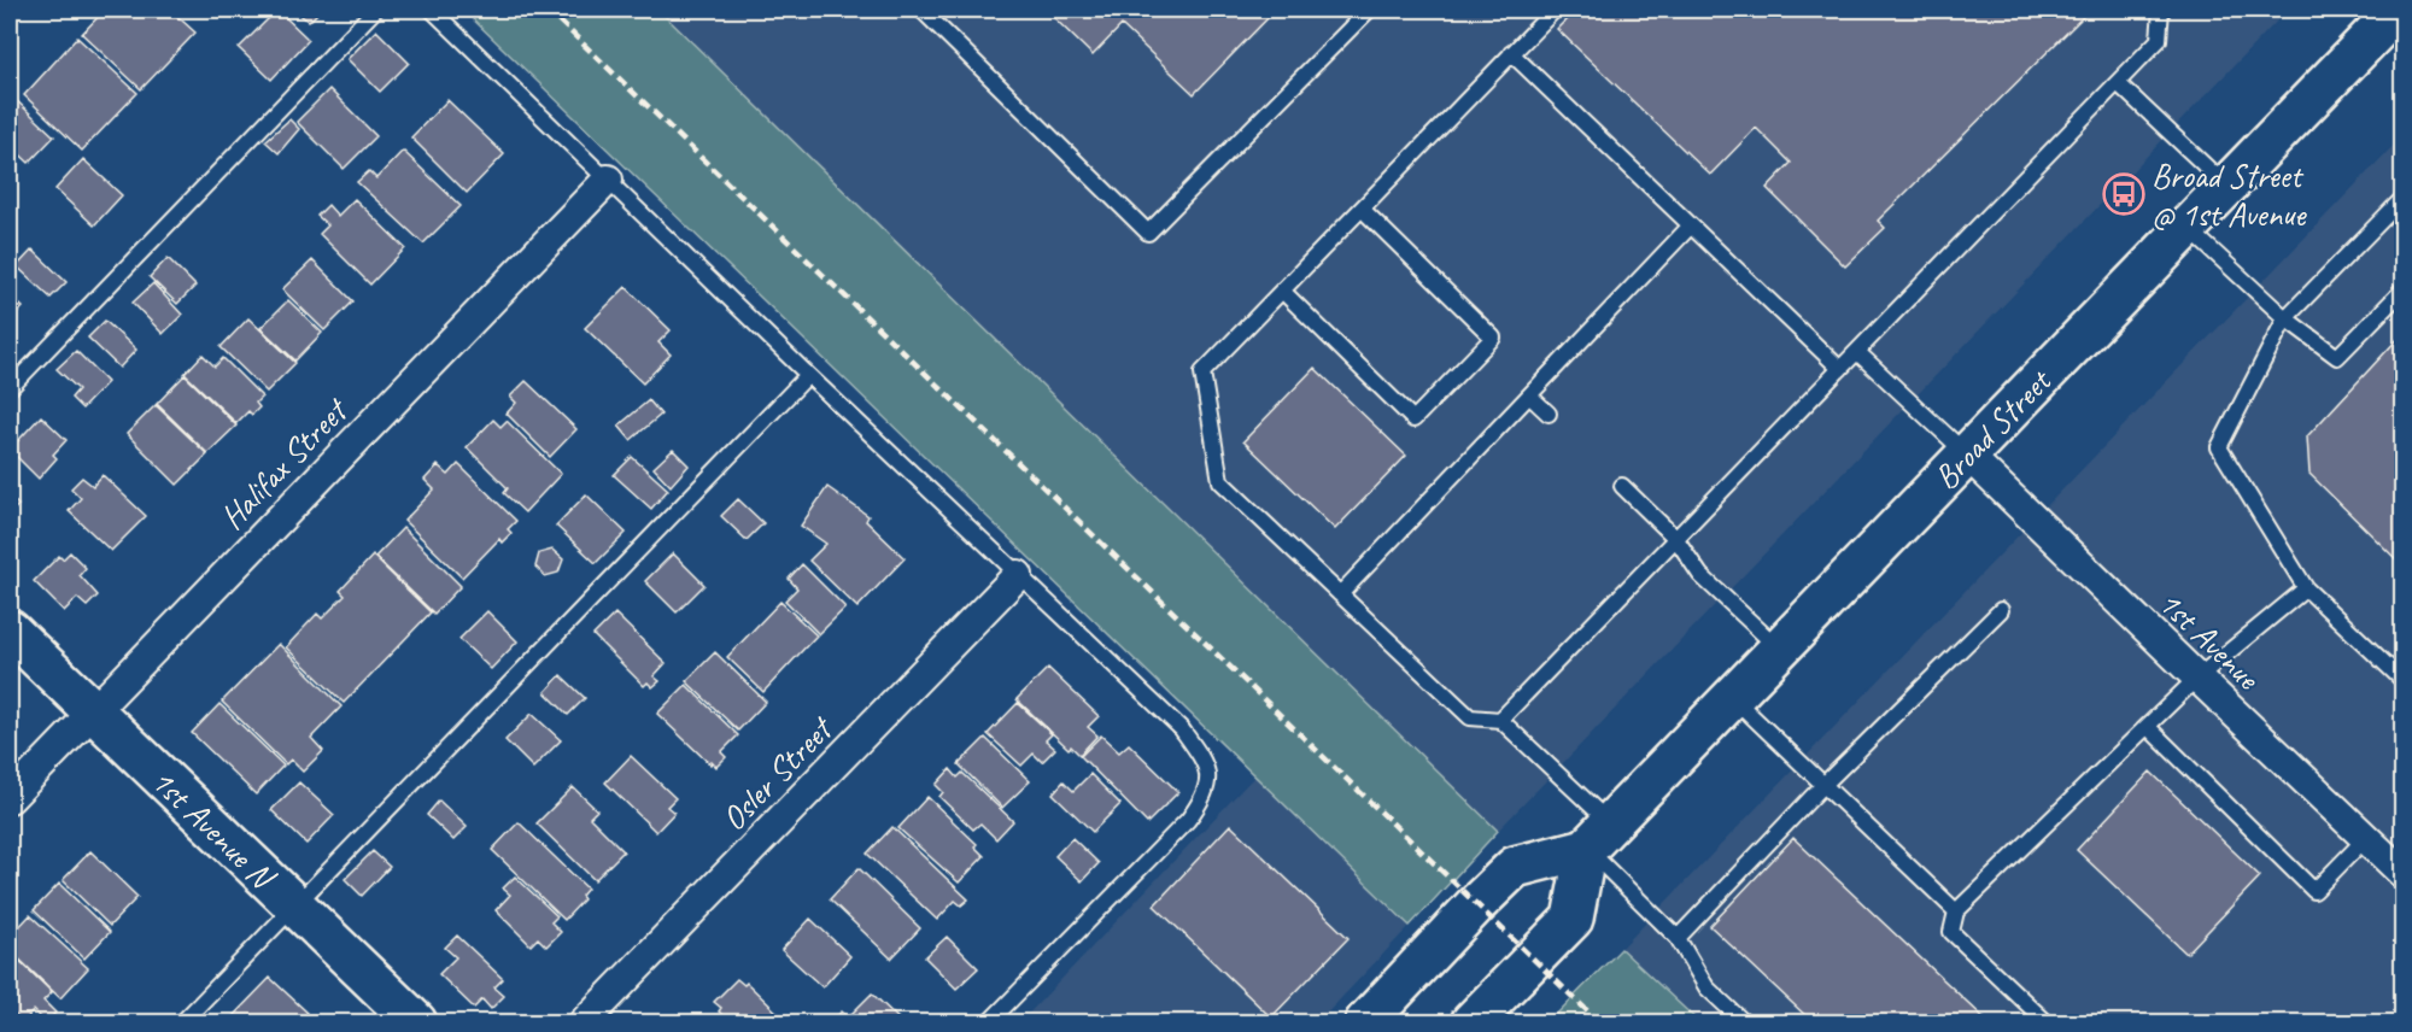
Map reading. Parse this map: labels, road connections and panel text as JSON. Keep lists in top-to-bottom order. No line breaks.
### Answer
{"streets":{"main road":["Broad Street","1st Avenue N"],"street":["Halifax Street","1st Avenue","Osler Street"]},"crossings":[["Broad Street","1st Avenue"],["Halifax Street","1st Avenue N"]],"places":{"bus stop":["Broad Street @ 1st Avenue"]}}
